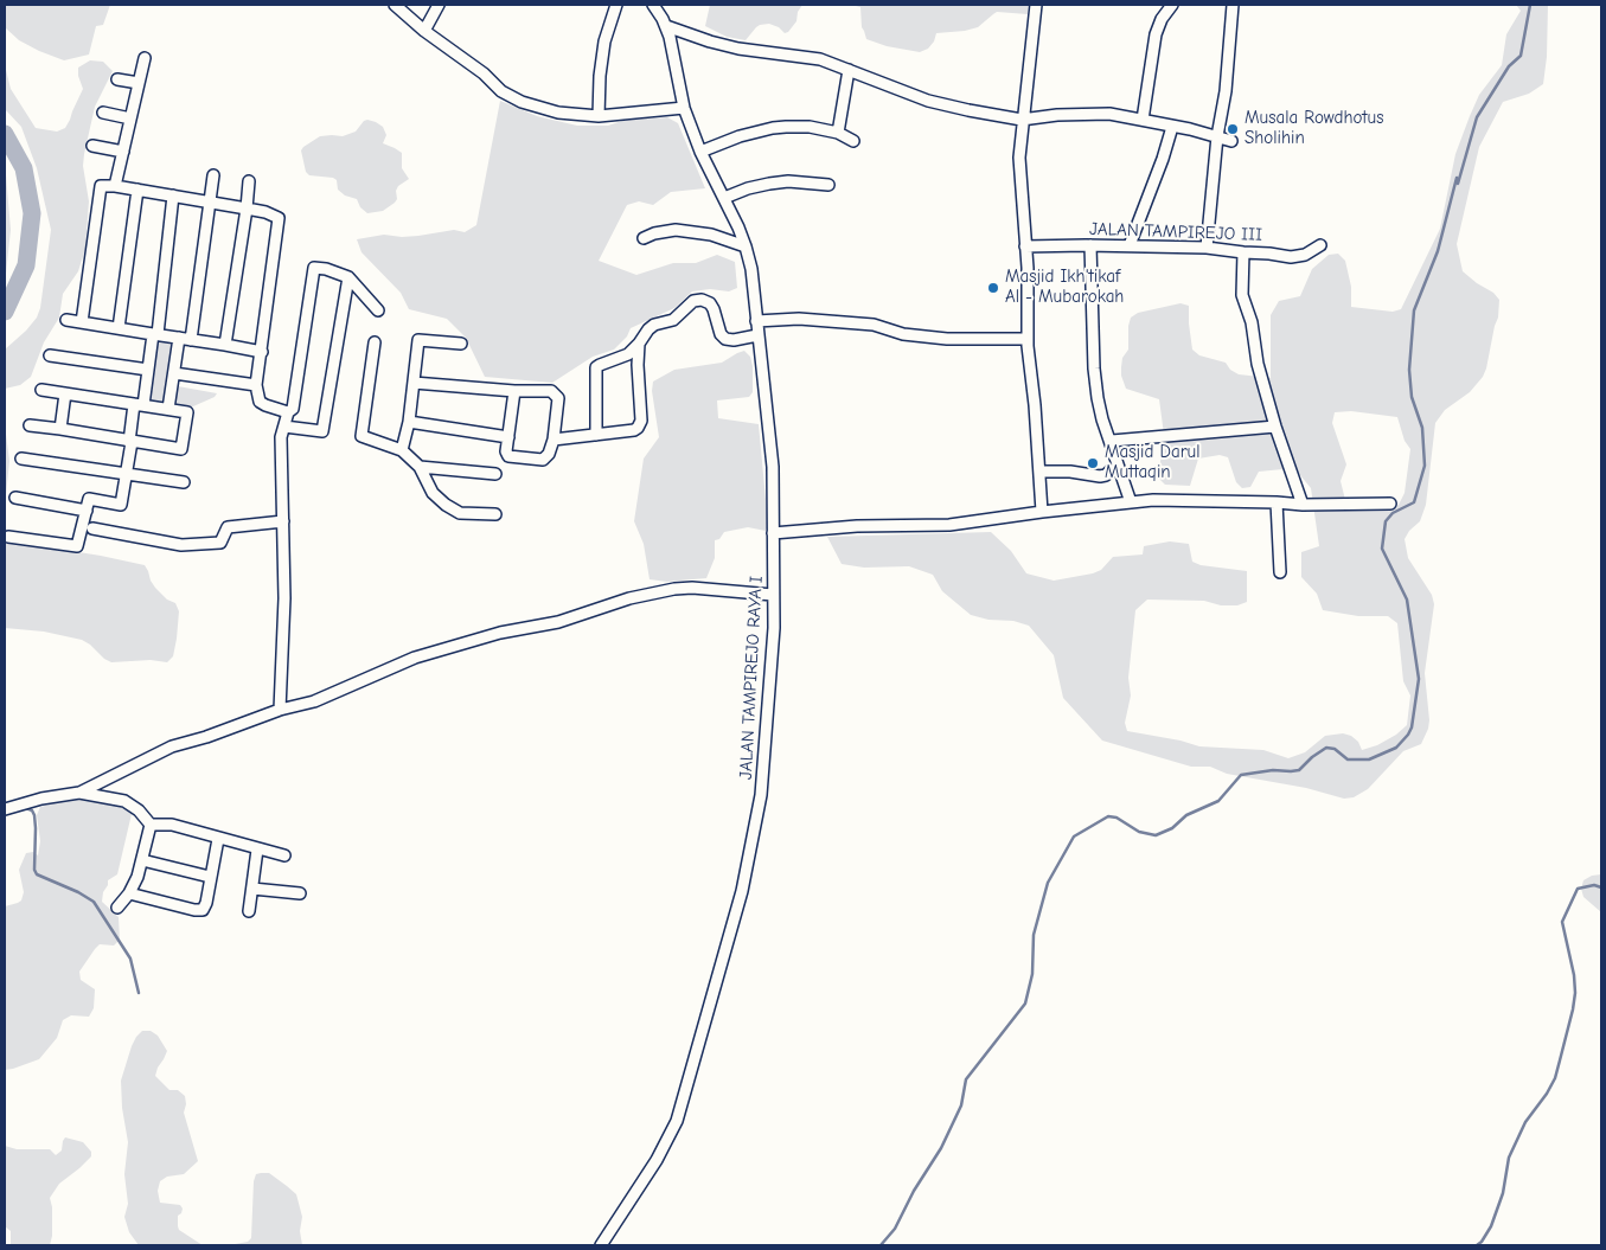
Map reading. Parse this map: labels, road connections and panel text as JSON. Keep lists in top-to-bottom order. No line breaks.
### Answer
{"streets":{"street":["JALAN TAMPIREJO III","JALAN TAMPIREJO RAYA I"]},"places":["Musala Rowdhotus Sholihin","Masjid Ikh'tikaf Al - Mubarokah","Masjid Darul Muttaqin"]}
